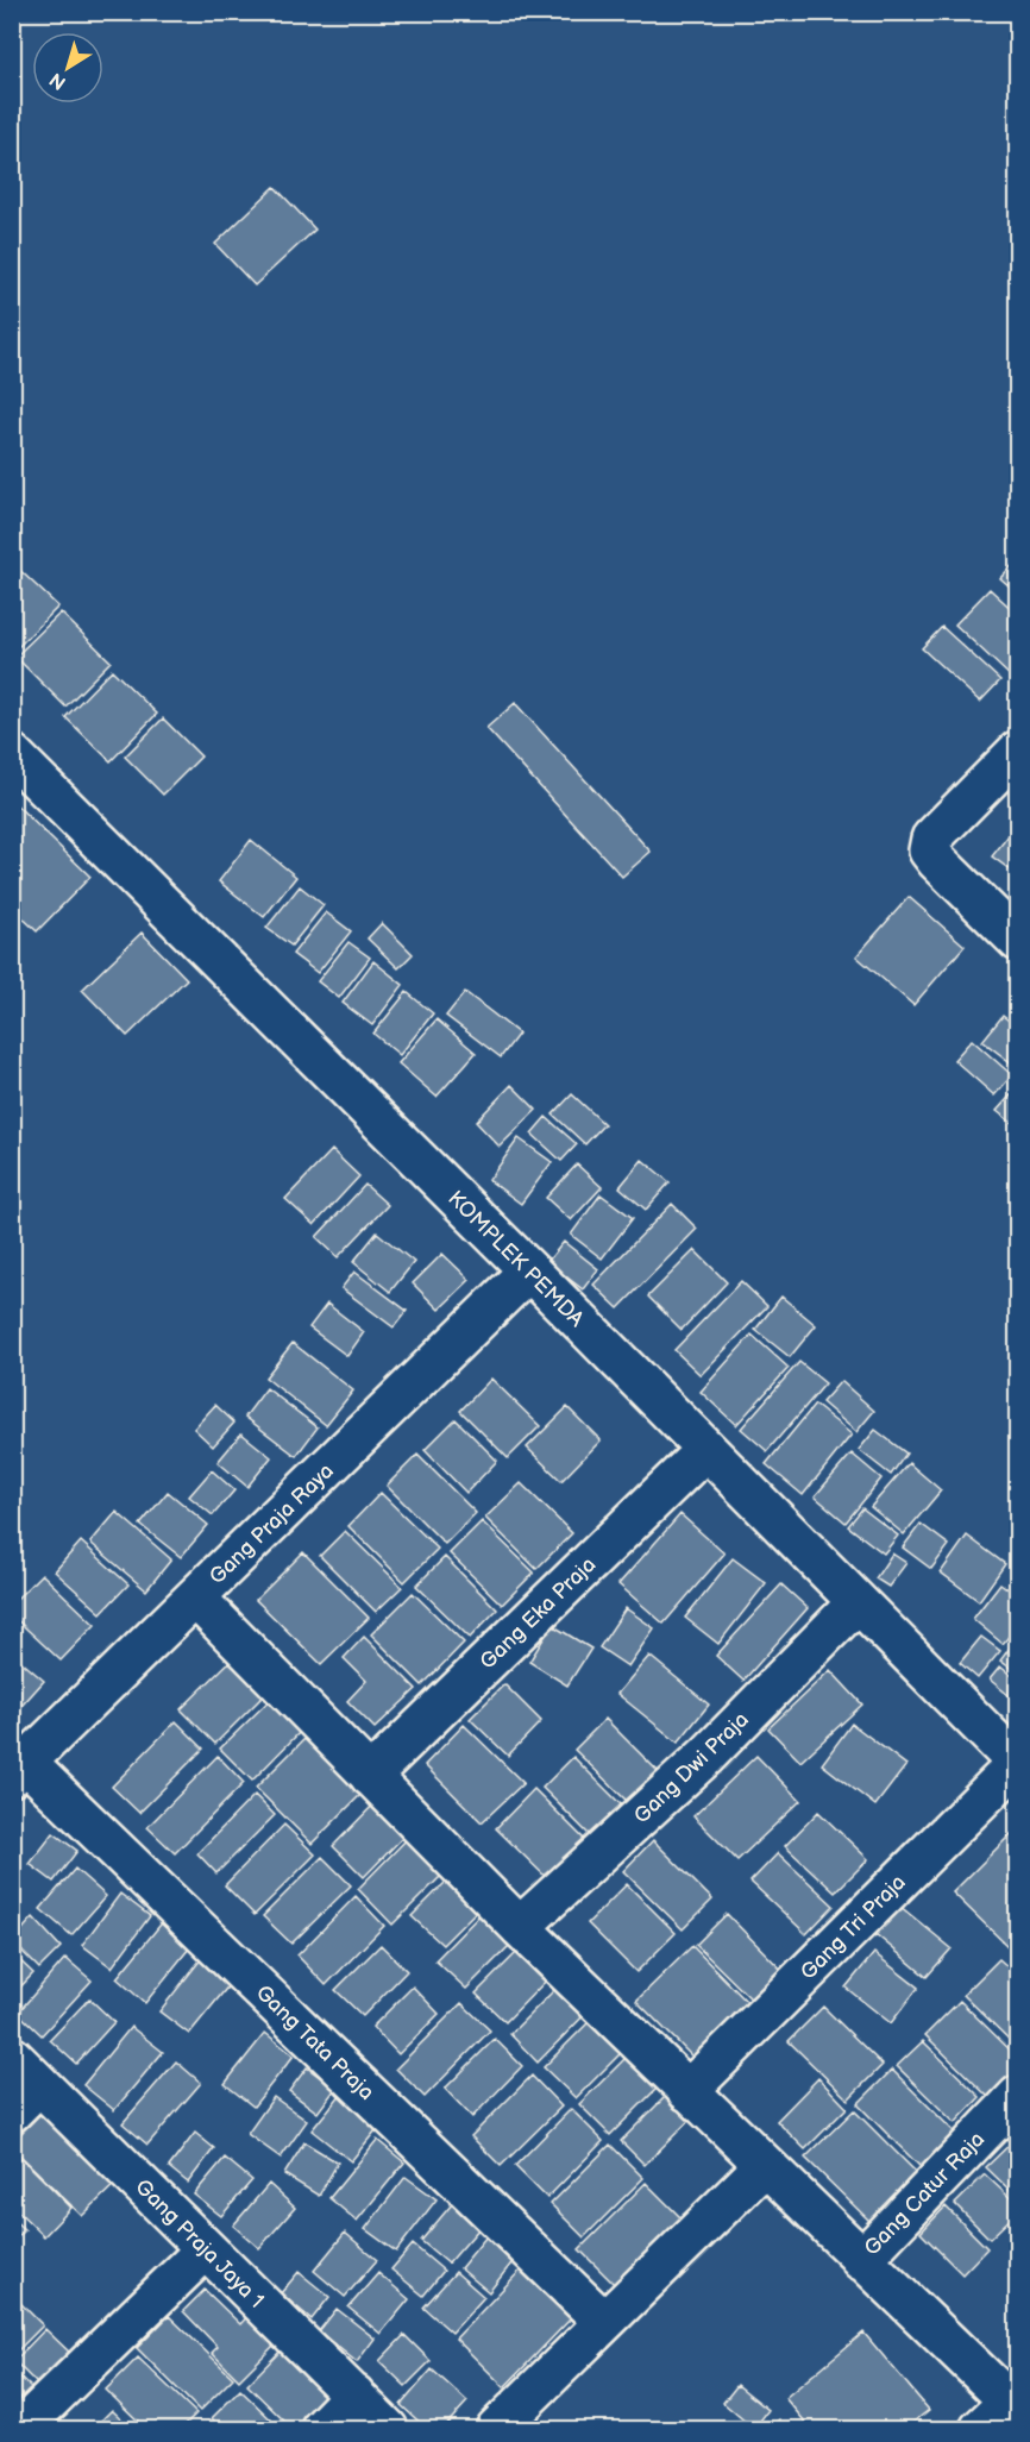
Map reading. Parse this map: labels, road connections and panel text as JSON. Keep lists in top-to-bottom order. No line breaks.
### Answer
{"streets":{"street":["KOMPLEK PEMDA","Gang Praja Raya","Gang Eka Praja","Gang Dwi Praja","Gang Tri Praja","Gang Tata Praja","Gang Catur Raja","Gang Praja Jaya 1"]},"crossings":[["KOMPLEK PEMDA","Gang Praja Raya"],["KOMPLEK PEMDA","Gang Eka Praja"],["KOMPLEK PEMDA","Gang Dwi Praja"],["KOMPLEK PEMDA","Gang Tri Praja"],["Gang Praja Raya","Gang Tata Praja"]],"north":"bottom left"}
